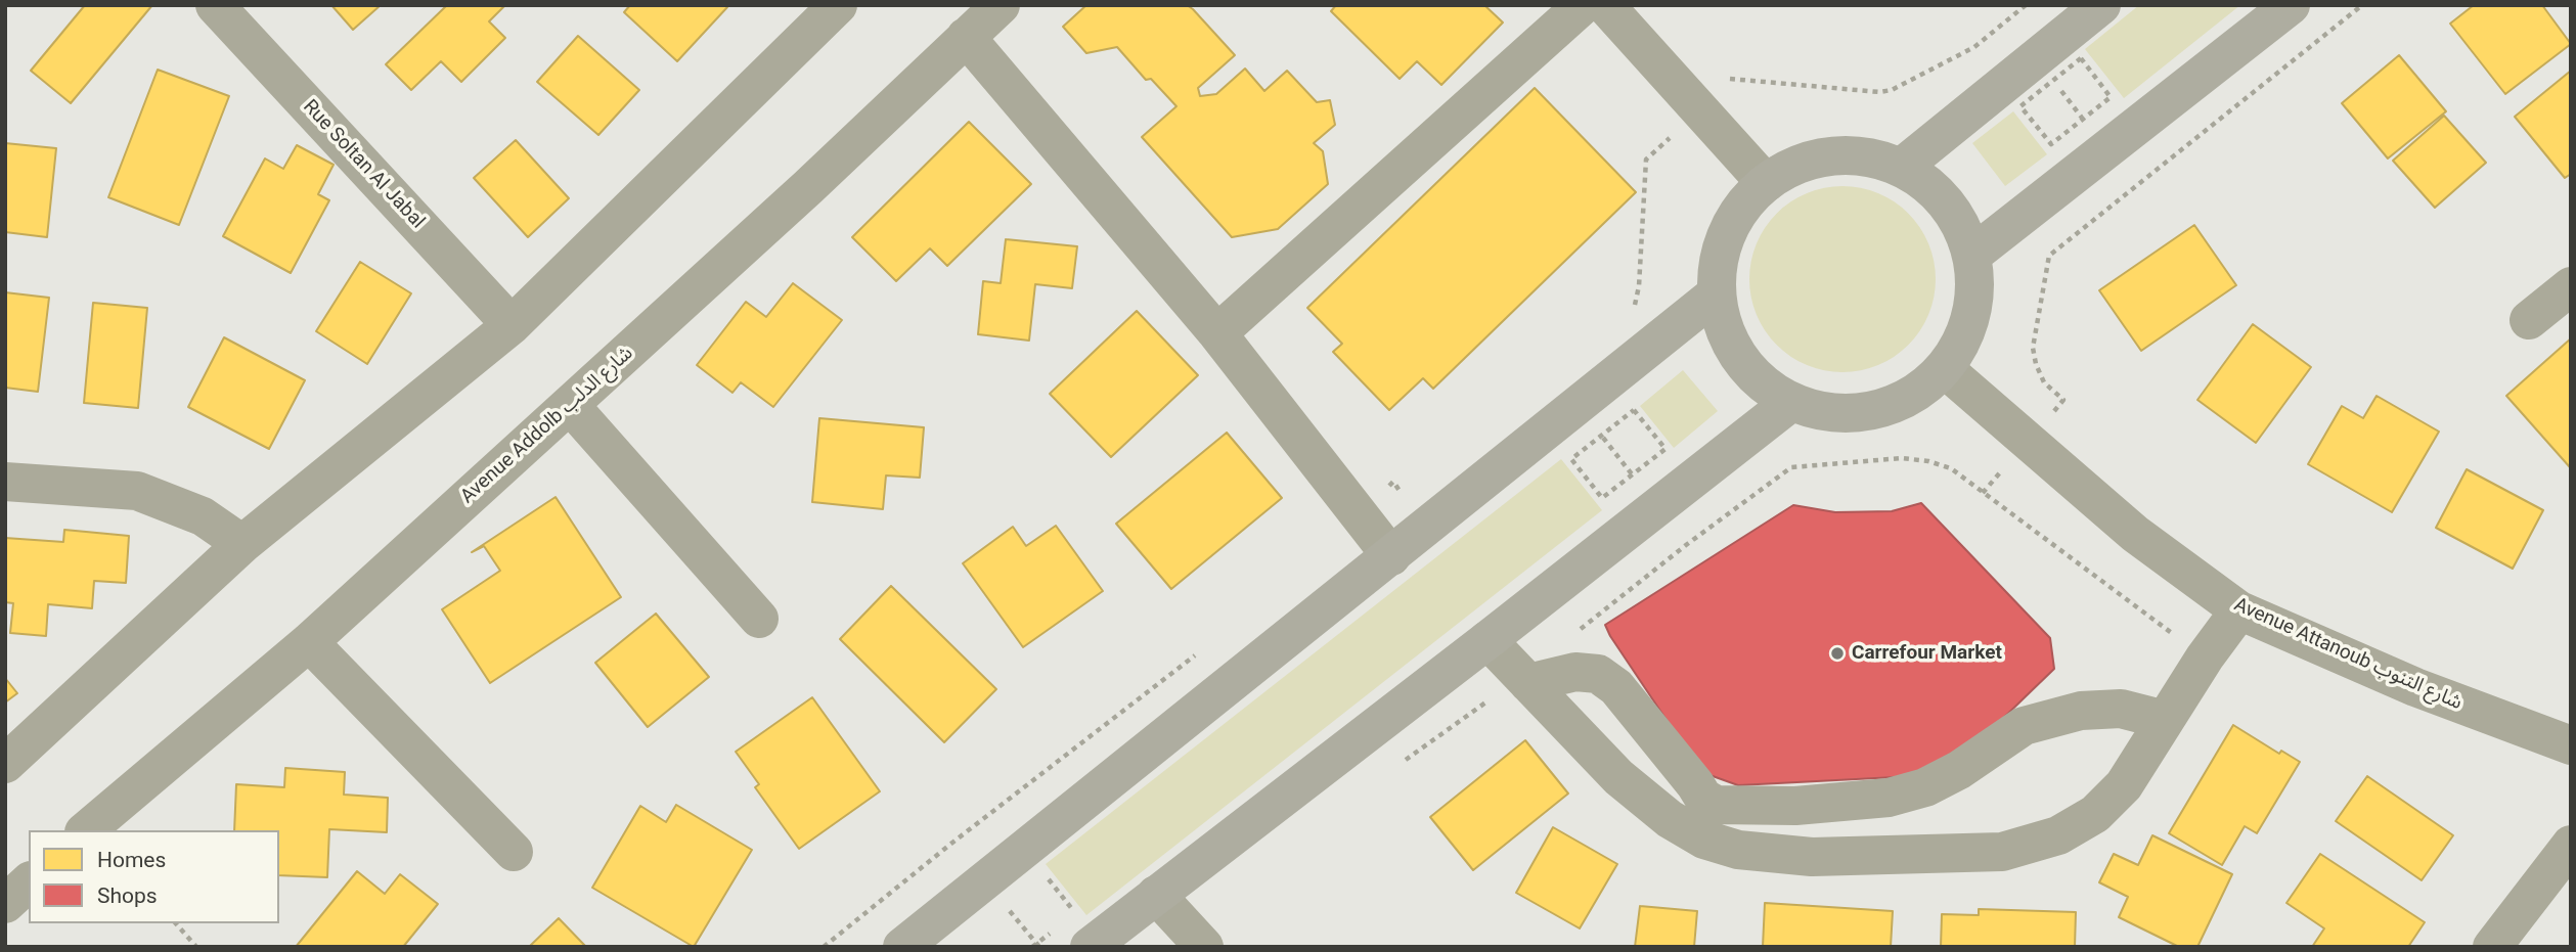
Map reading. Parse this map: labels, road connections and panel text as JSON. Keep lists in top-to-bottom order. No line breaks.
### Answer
{"streets":{"street":["Rue Soltan Al Jabal","Avenue Addolb شارع الدلب","Avenue Attanoub شارع التنوب"]},"places":["Carrefour Market"],"legend":["Homes","Shops"]}
